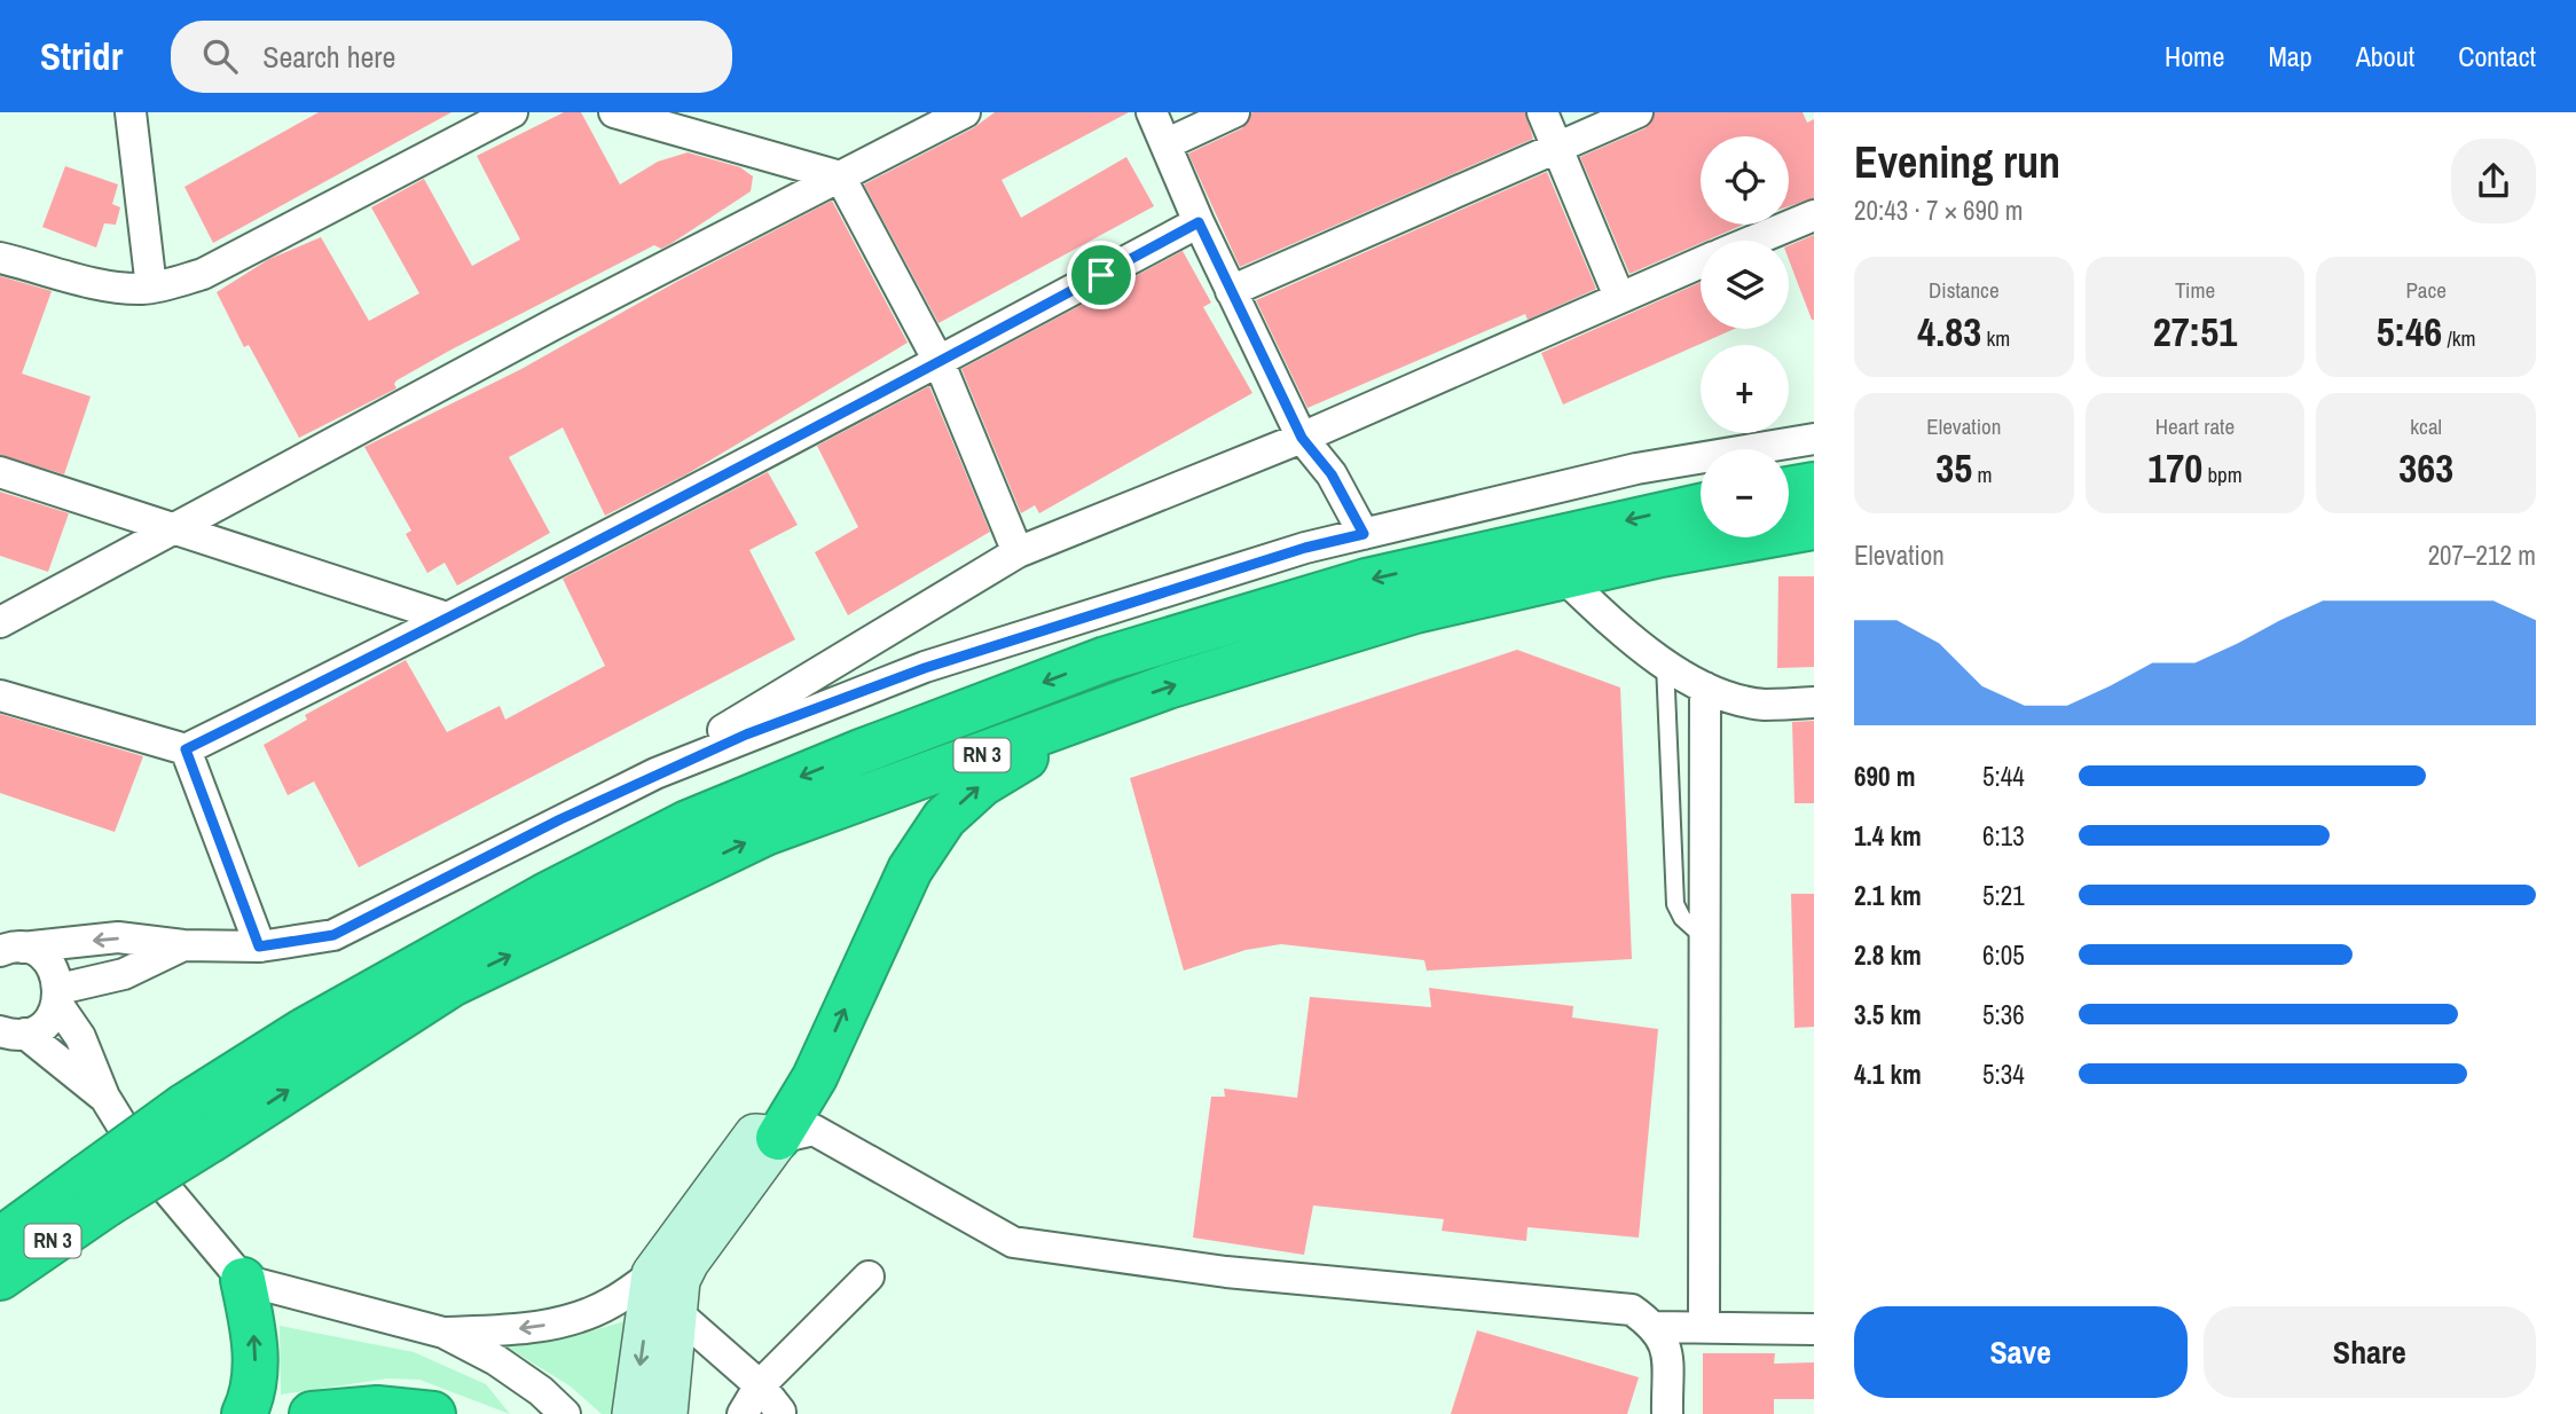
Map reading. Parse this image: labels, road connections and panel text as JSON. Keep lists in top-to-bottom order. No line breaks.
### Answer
{"streets":{"highway":["RN 3"]},"page":{"header":"Stridr","search":"Search here","nav":["Home","Map","About","Contact"],"heading":["Evening run","20:43 · 7 × 690 m"],"map_buttons":["+","−"],"stats":[["Distance","4.83 km"],["Time","27:51"],["Pace","5:46 /km"],["Elevation","35 m"],["Heart rate","170 bpm"],["kcal","363"]],"chart":["Elevation","207–212 m"],"list":[{"name":"690 m","note":"5:44"},{"name":"1.4 km","note":"6:13"},{"name":"2.1 km","note":"5:21"},{"name":"2.8 km","note":"6:05"},{"name":"3.5 km","note":"5:36"},{"name":"4.1 km","note":"5:34"}],"buttons":["Save","Share"]}}
